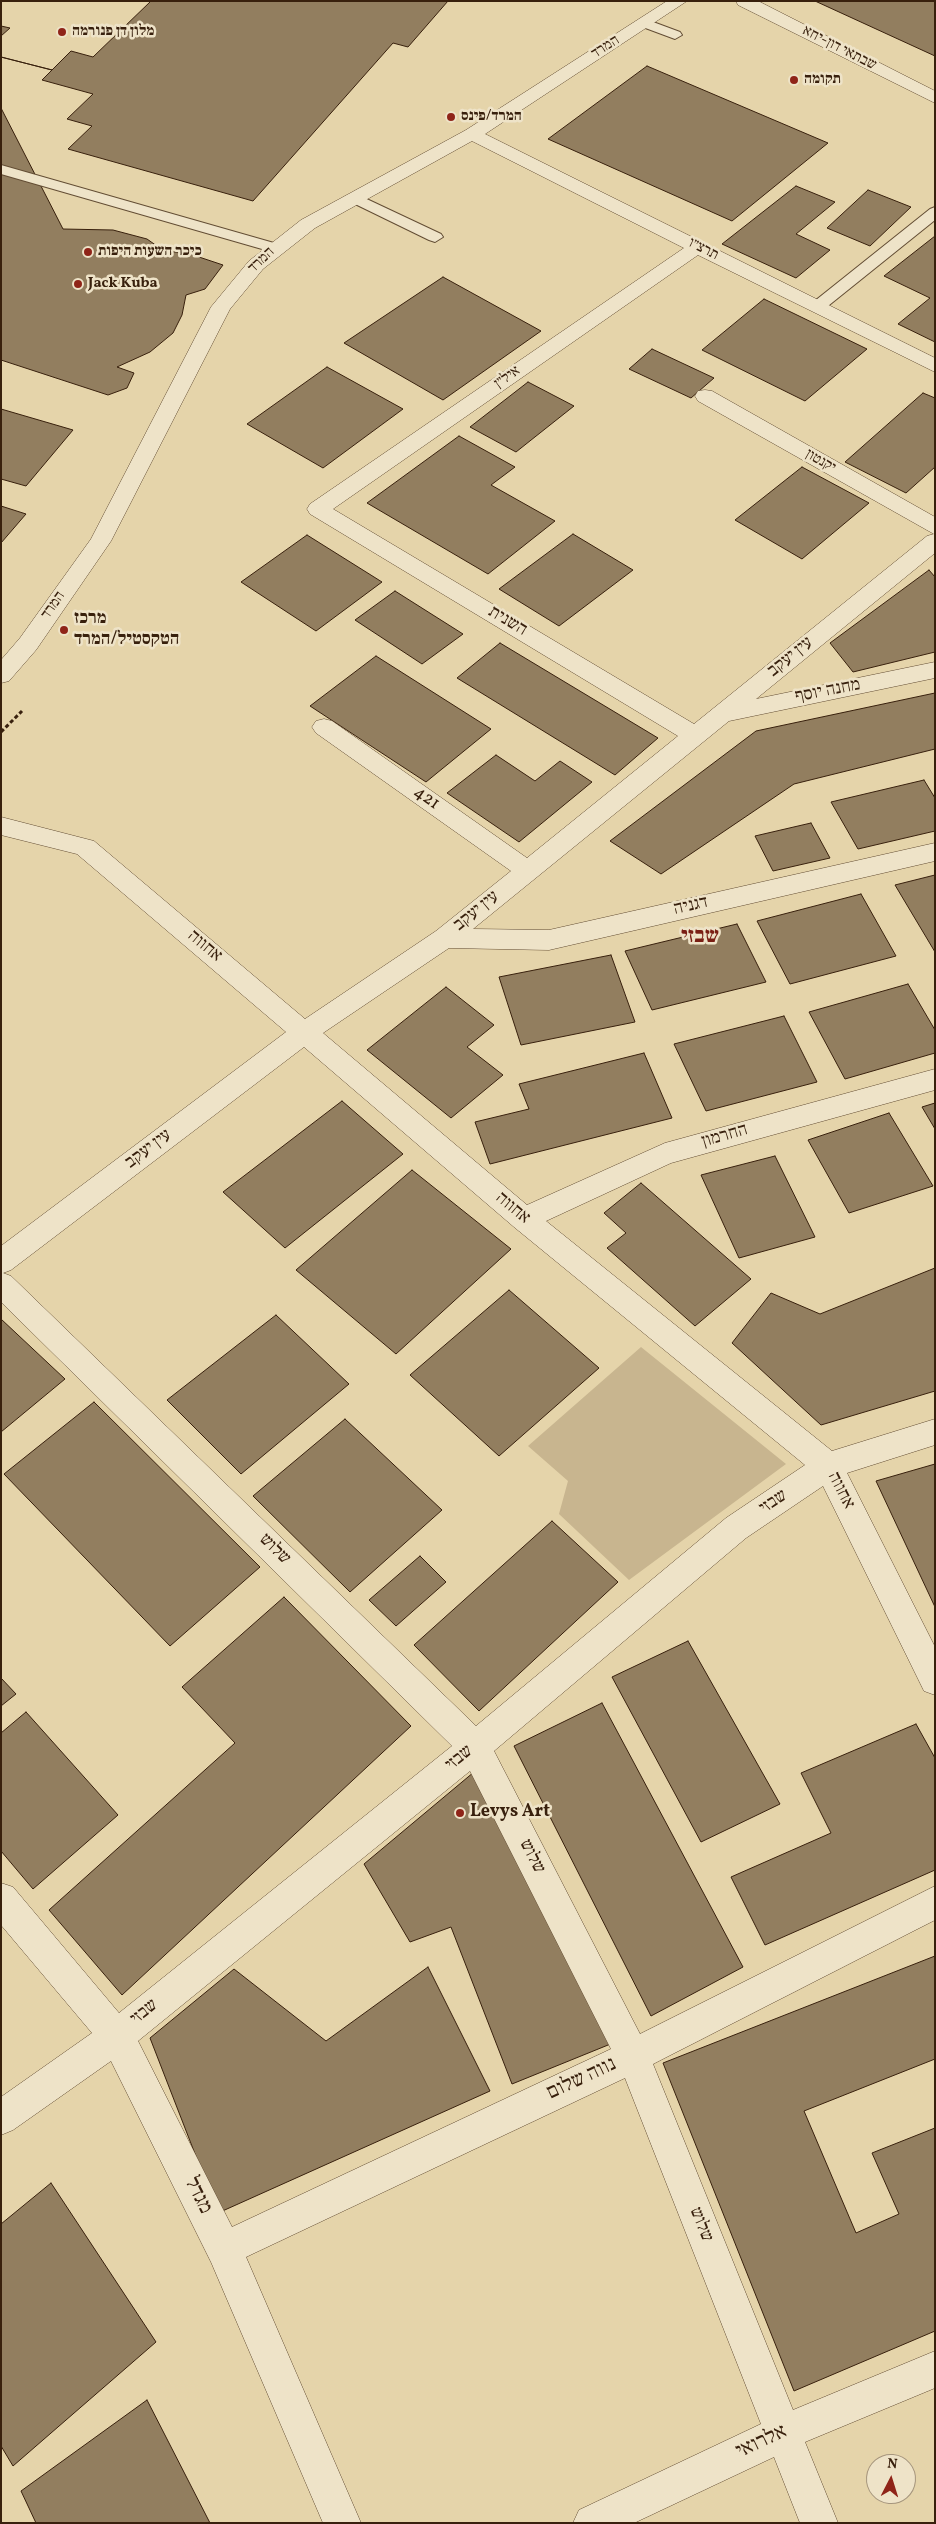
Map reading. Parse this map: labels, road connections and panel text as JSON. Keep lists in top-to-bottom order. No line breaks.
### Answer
{"streets":{"street":["המרד","שבתאי דון-יחא","תרצ״ו","איל״ן","יקנטון","השנית","עין יעקב","מחנה יוסף","421","דגניה","אחווה","החרמון","שבזי","שלוש","נווה שלום","מגדל","אלרואי"]},"crossings":[["המרד","תרצ״ו"],["תרצ״ו","איל״ן"],["איל״ן","השנית"],["השנית","עין יעקב"],["עין יעקב","מחנה יוסף"],["עין יעקב","421"],["עין יעקב","דגניה"],["עין יעקב","אחווה"],["אחווה","החרמון"],["אחווה","שבזי"],["שבזי","שלוש"],["שבזי","מגדל"],["שלוש","נווה שלום"],["שלוש","אלרואי"],["נווה שלום","מגדל"]],"districts":["שבזי"],"places":["מלון דן פנורמה","תקומה","המרד/פינס","כיכר השעות היפות","Jack Kuba","מרכז הטקסטיל/המרד","Levys Art"],"north":"top"}
